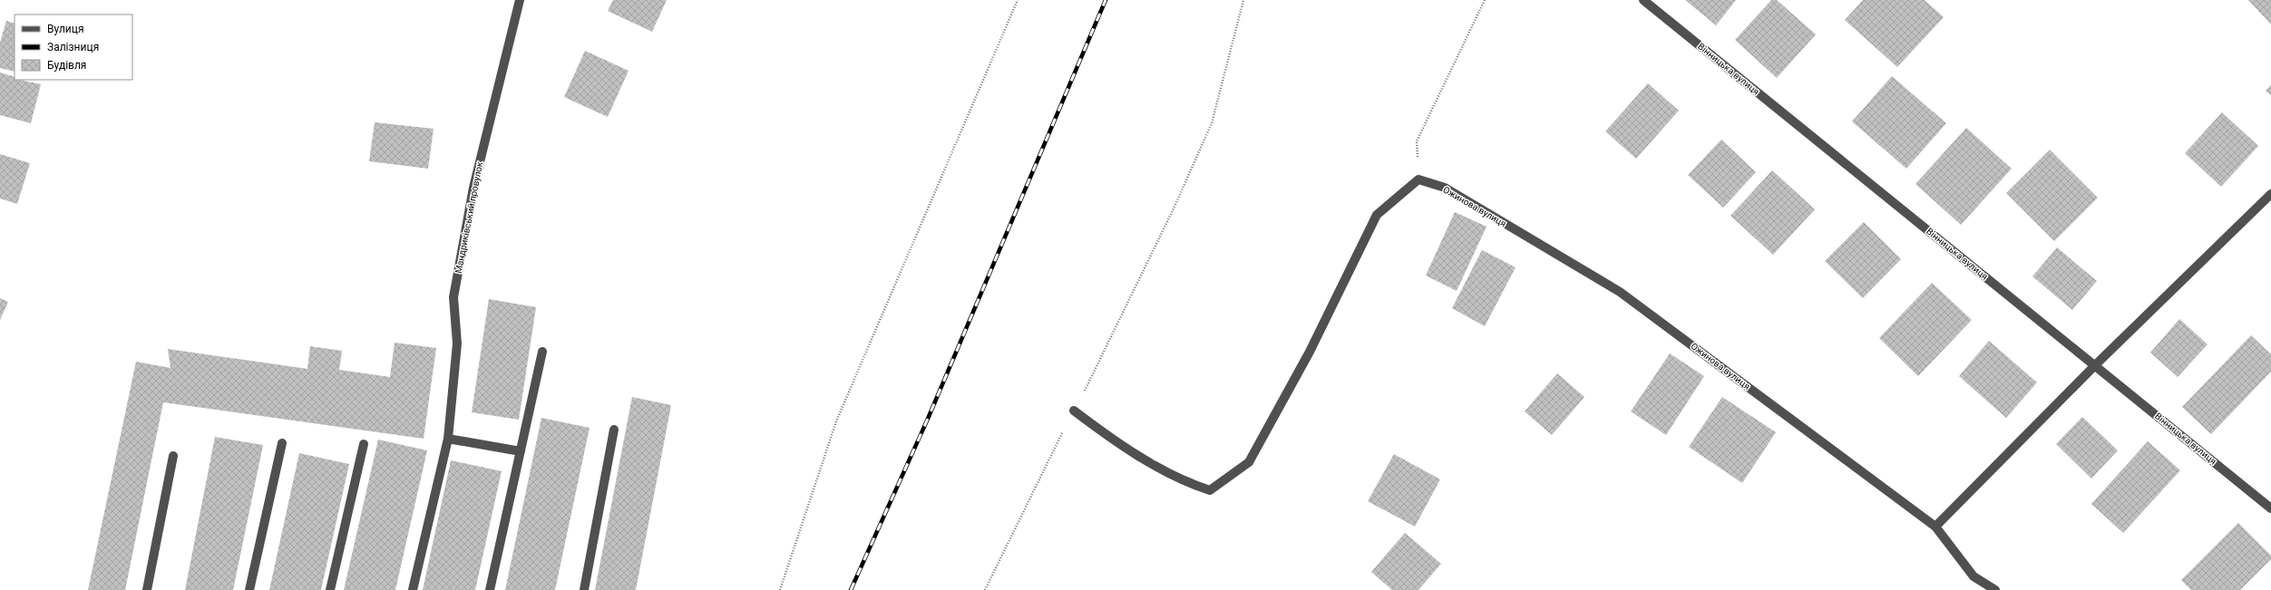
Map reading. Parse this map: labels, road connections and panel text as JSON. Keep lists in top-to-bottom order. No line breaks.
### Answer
{"streets":{"street":["Вінницька вулиця","Ожинова вулиця","Мандриківський провулок"]},"legend":["Вулиця","Залізниця","Будівля"]}
